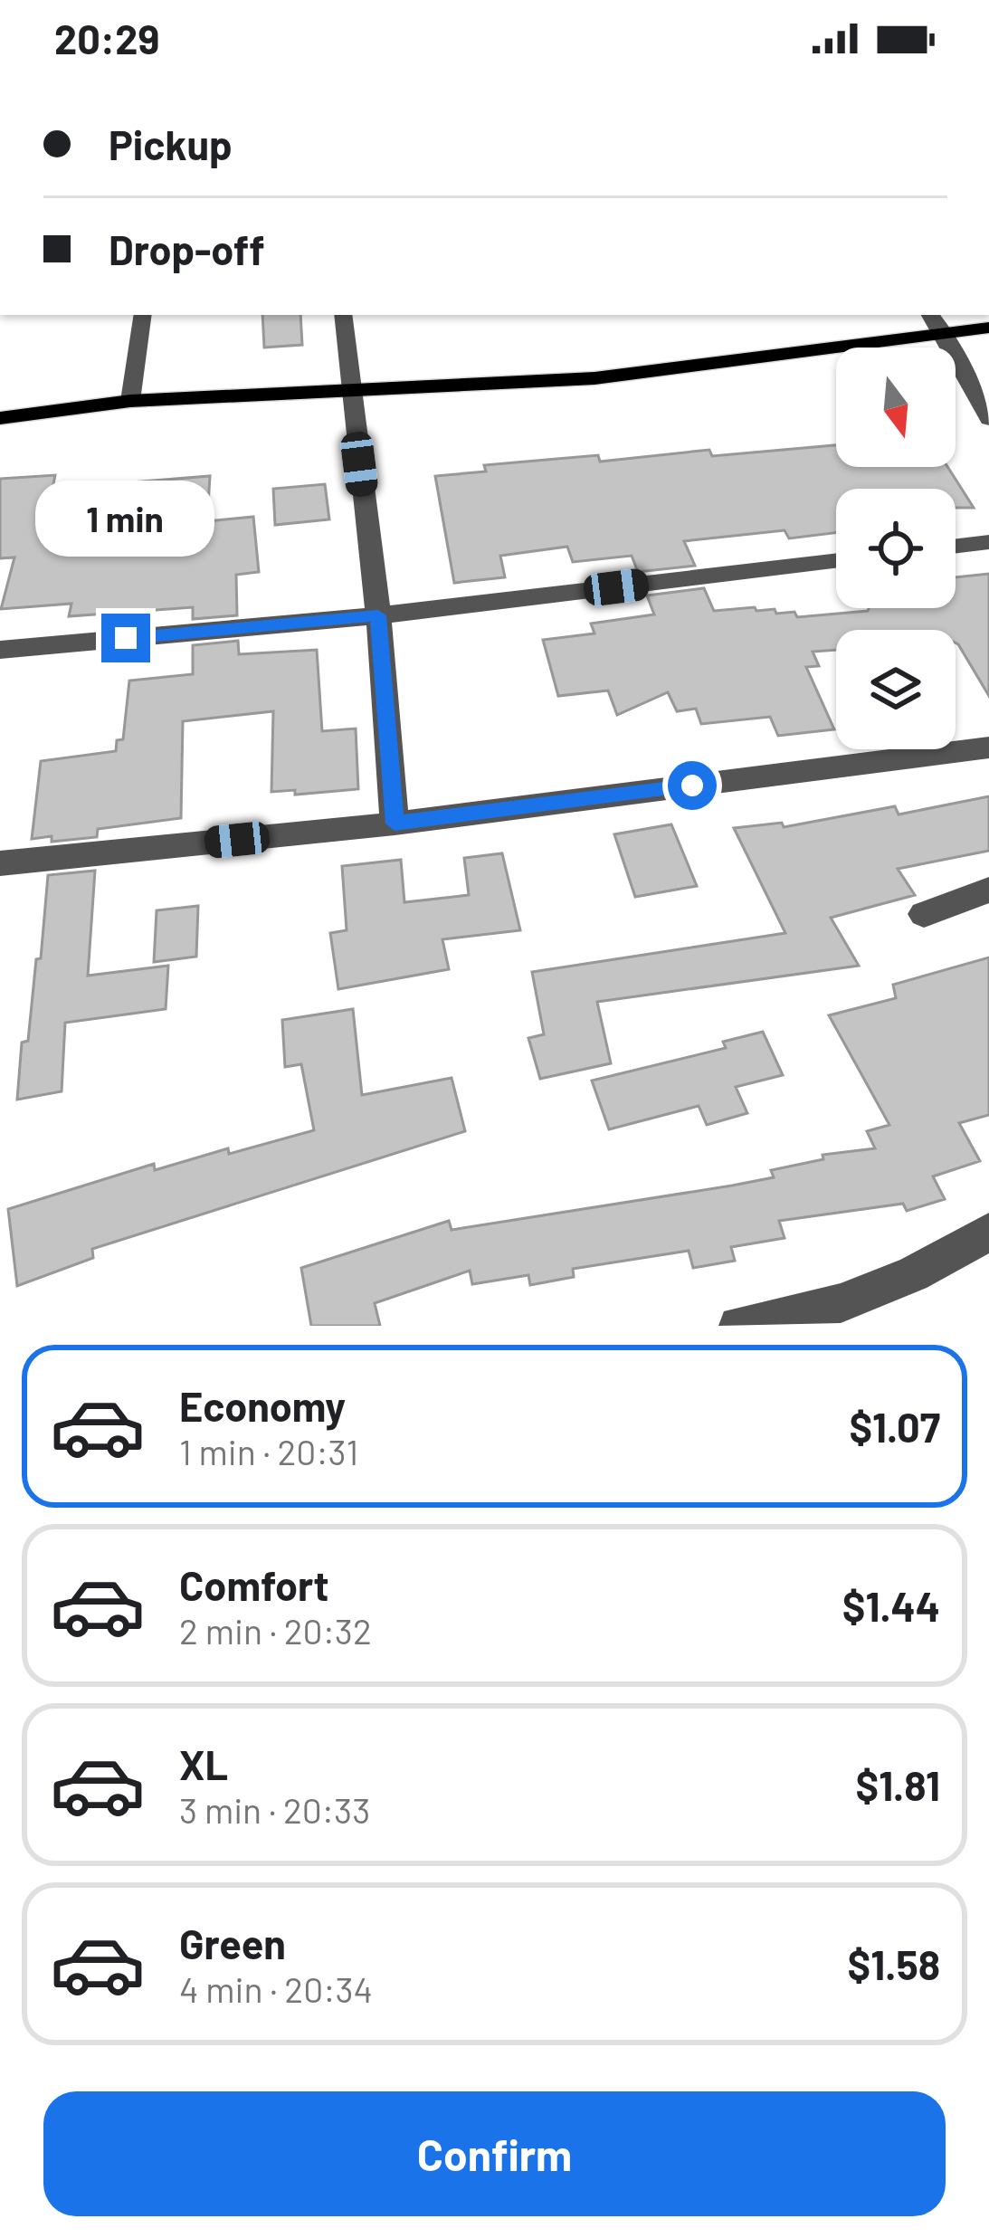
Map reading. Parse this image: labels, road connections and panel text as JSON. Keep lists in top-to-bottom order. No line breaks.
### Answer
{"north":"bottom","page":{"status":"20:29","banner":["Pickup","Drop-off"],"bubble":"1 min","list":[{"name":"Economy","note":"1 min · 20:31","value":"$1.07"},{"name":"Comfort","note":"2 min · 20:32","value":"$1.44"},{"name":"XL","note":"3 min · 20:33","value":"$1.81"},{"name":"Green","note":"4 min · 20:34","value":"$1.58"}],"buttons":"Confirm"}}
